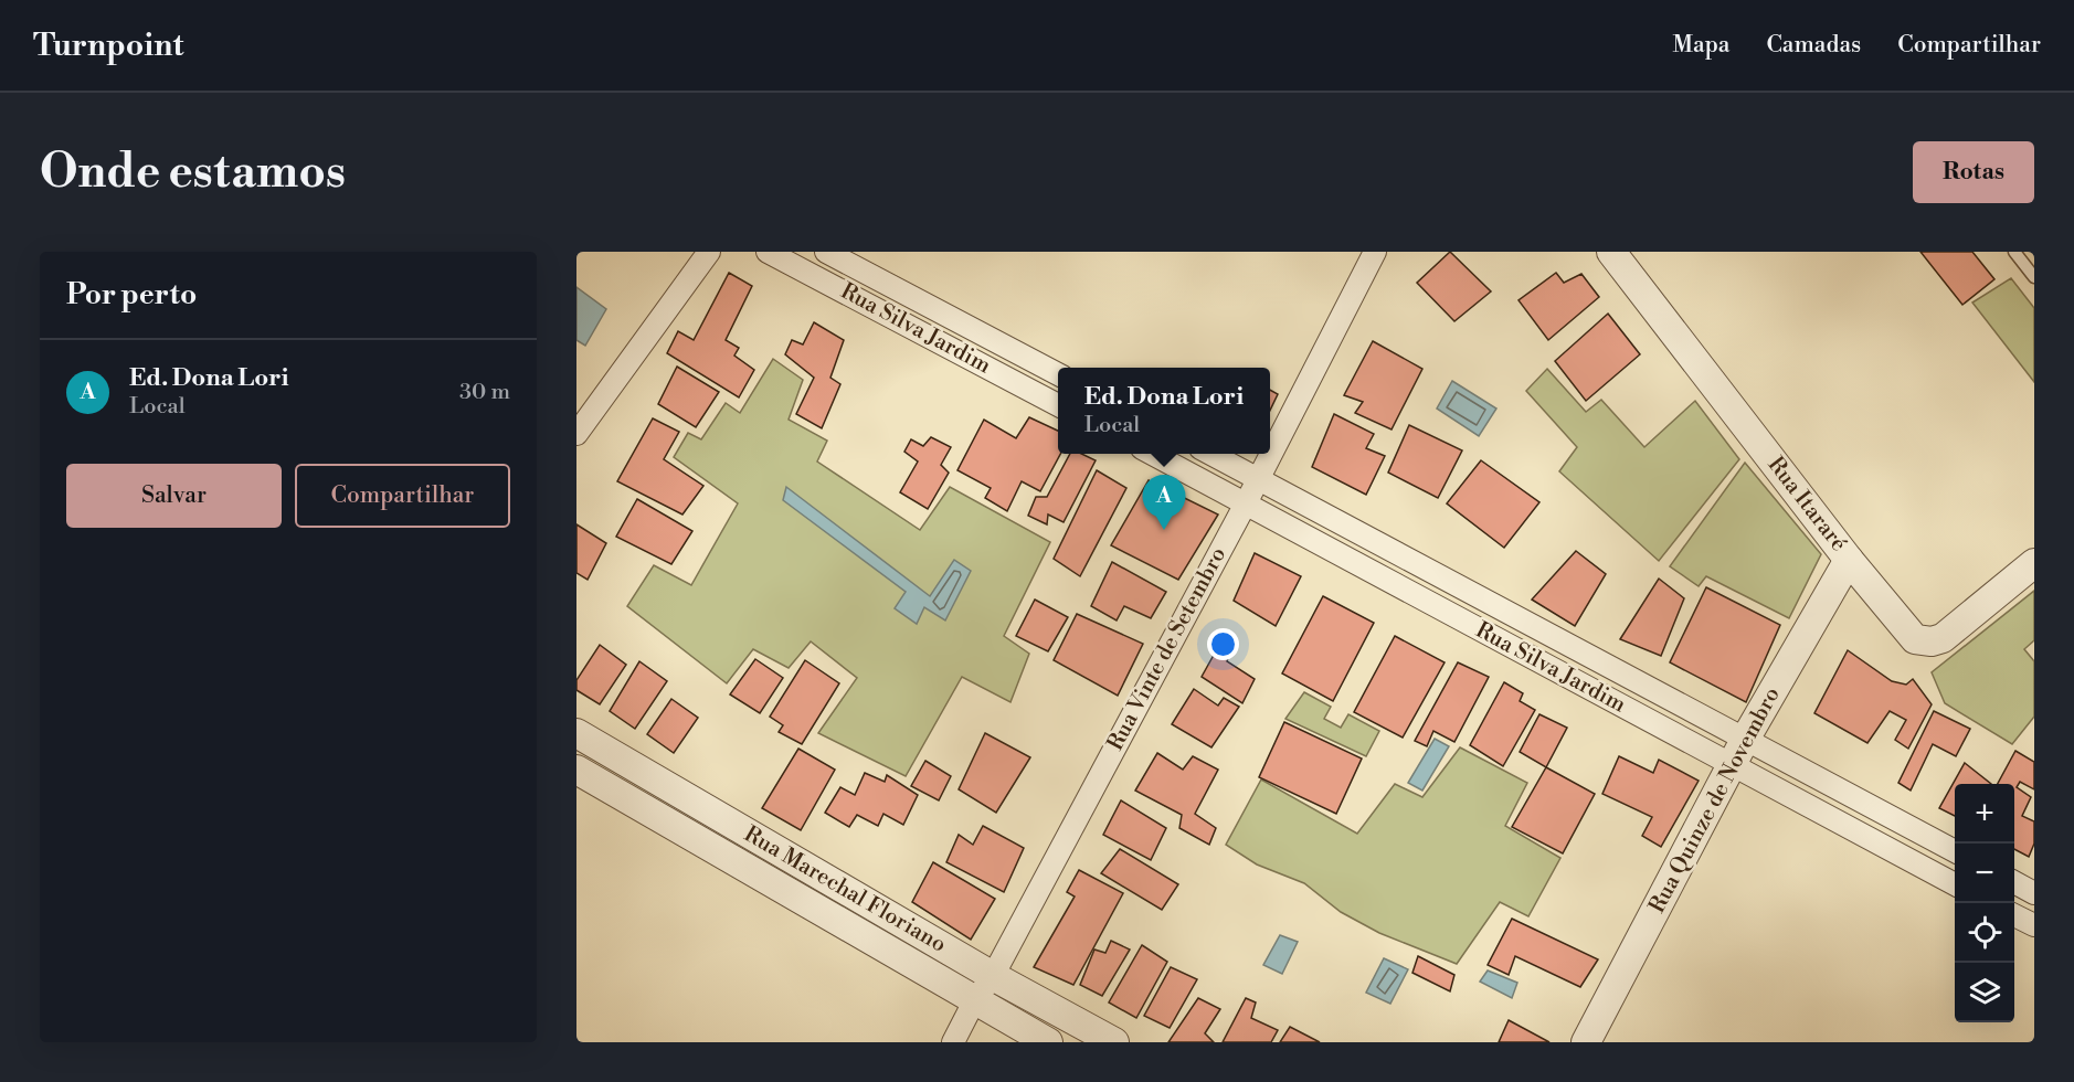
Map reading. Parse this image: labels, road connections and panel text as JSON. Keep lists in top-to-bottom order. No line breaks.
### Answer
{"streets":{"street":["Rua Silva Jardim","Rua Itararé","Rua Vinte de Setembro","Rua Quinze de Novembro","Rua Marechal Floriano"]},"crossings":[["Rua Silva Jardim","Rua Vinte de Setembro"],["Rua Silva Jardim","Rua Quinze de Novembro"],["Rua Itararé","Rua Quinze de Novembro"],["Rua Vinte de Setembro","Rua Marechal Floriano"]],"page":{"header":"Turnpoint","nav":["Mapa","Camadas","Compartilhar"],"buttons":["Rotas",["Salvar","Compartilhar"]],"title":"Onde estamos","heading":"Por perto","list":[{"mark":"A","name":"Ed. Dona Lori","note":"Local","value":"30 m"}],"popup":["Ed. Dona Lori","Local"],"pins":"A","map_buttons":["+","−"]}}
